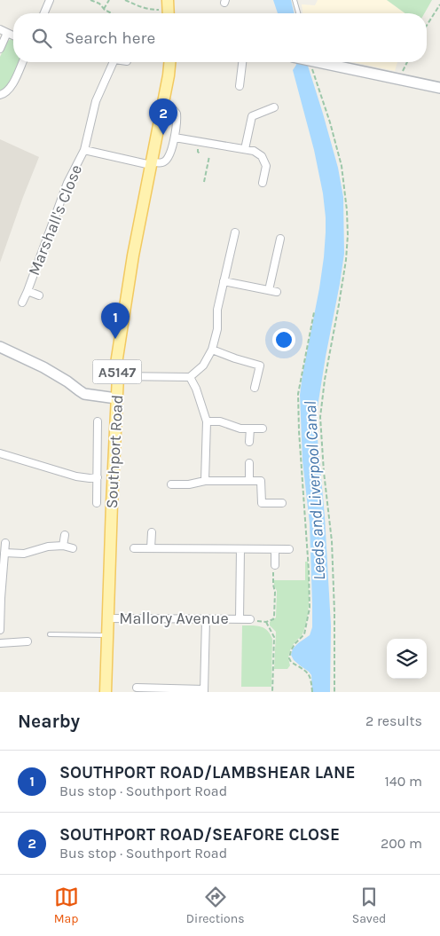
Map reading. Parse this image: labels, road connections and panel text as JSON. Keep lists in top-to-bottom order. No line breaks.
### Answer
{"streets":{"main road":["A5147","Southport Road"],"street":["Marshall's Close","Mallory Avenue"]},"crossings":[["Marshall's Close","Southport Road"],["Southport Road","Mallory Avenue"]],"water":["Leeds and Liverpool Canal"],"page":{"search":"Search here","pins":["2","1"],"heading":["Nearby","2 results"],"list":[{"mark":"1","name":"SOUTHPORT ROAD/LAMBSHEAR LANE","note":"Bus stop · Southport Road","value":"140 m"},{"mark":"2","name":"SOUTHPORT ROAD/SEAFORE CLOSE","note":"Bus stop · Southport Road","value":"200 m"}],"nav":["Map","Directions","Saved"]}}
